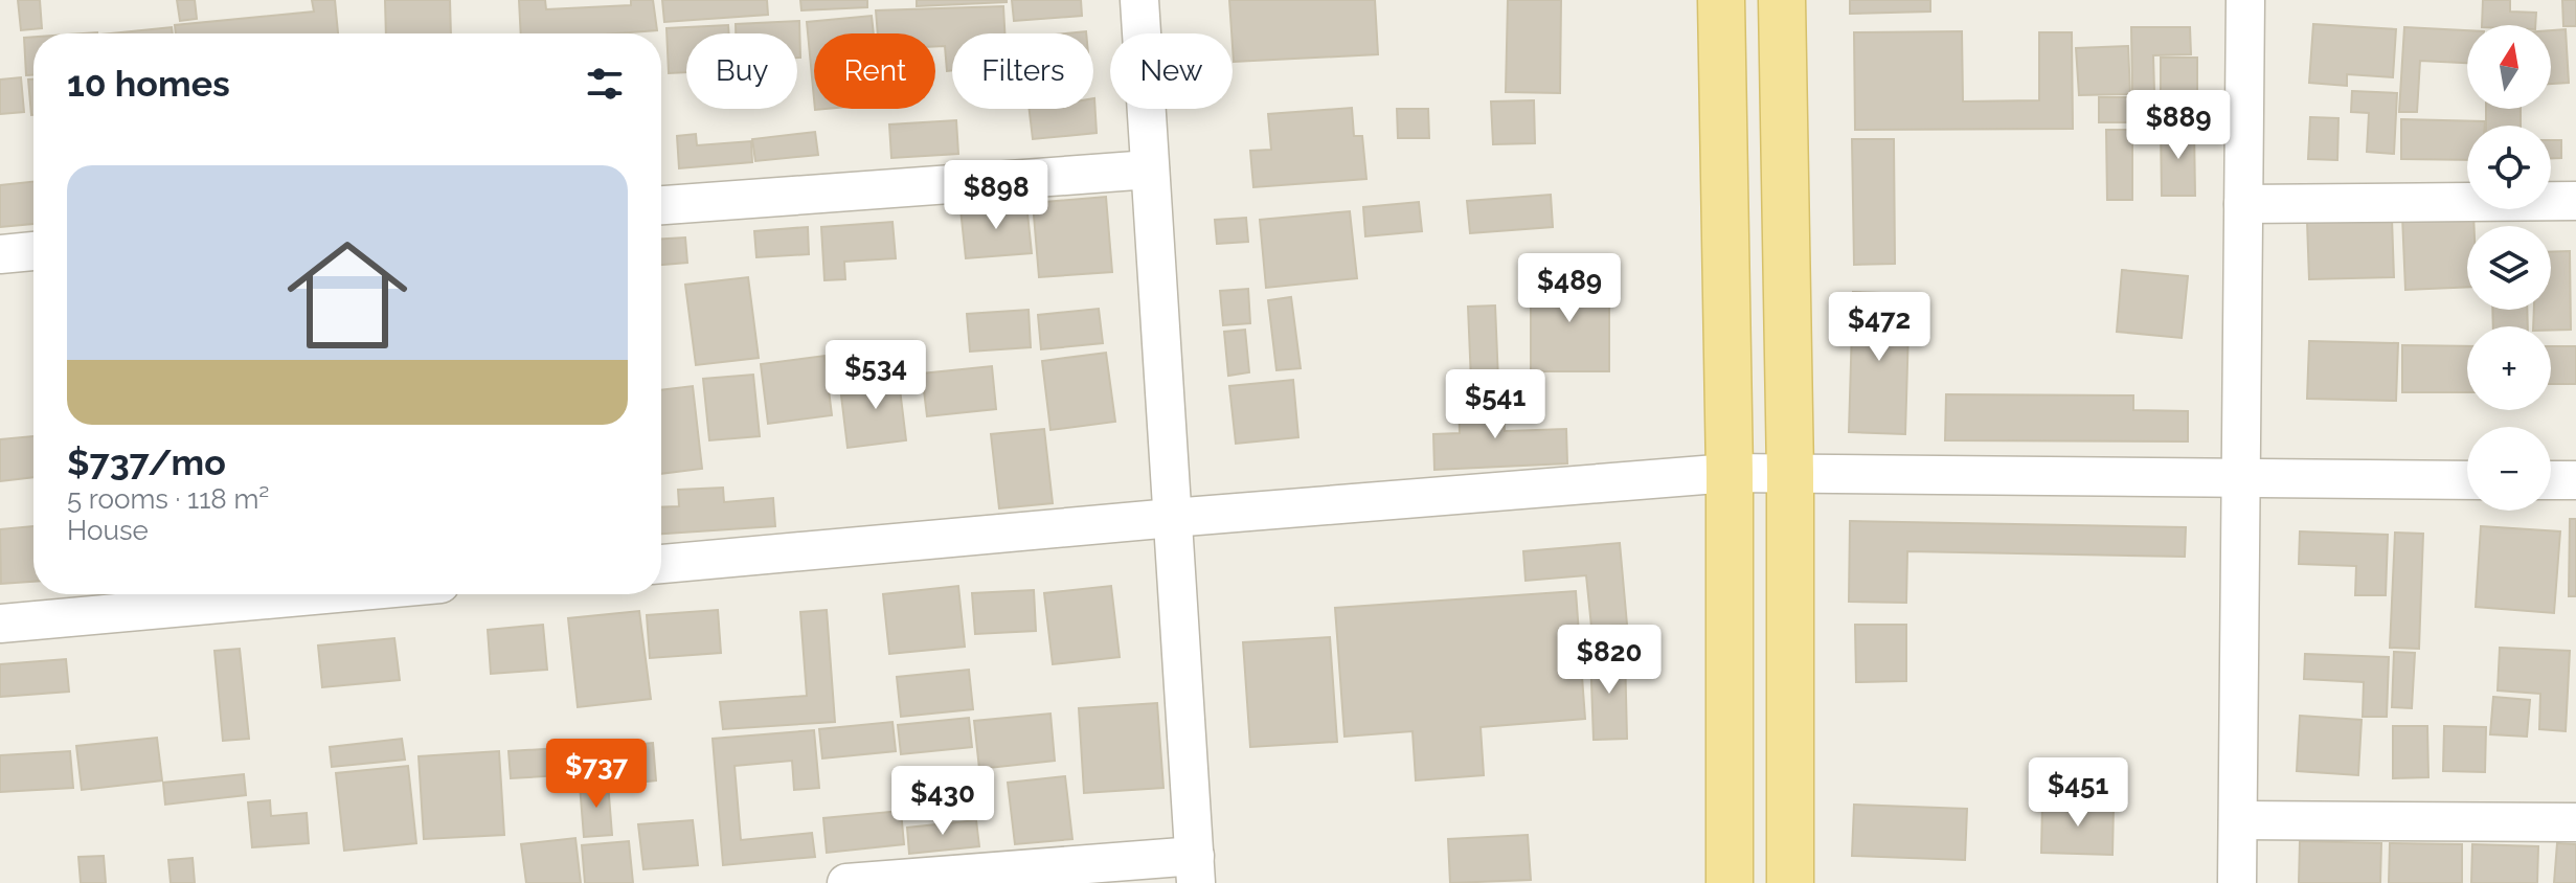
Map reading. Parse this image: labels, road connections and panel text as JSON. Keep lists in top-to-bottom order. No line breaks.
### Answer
{"north":"top","page":{"map_buttons":["+","−"],"chip":["Buy","Rent","Filters","New"],"heading":"10 homes","price":["$889","$898","$489","$472","$534","$541","$820","$737","$451","$430"],"list":[{"name":"$737/mo","note":"5 rooms · 118 m² · House"}]}}
